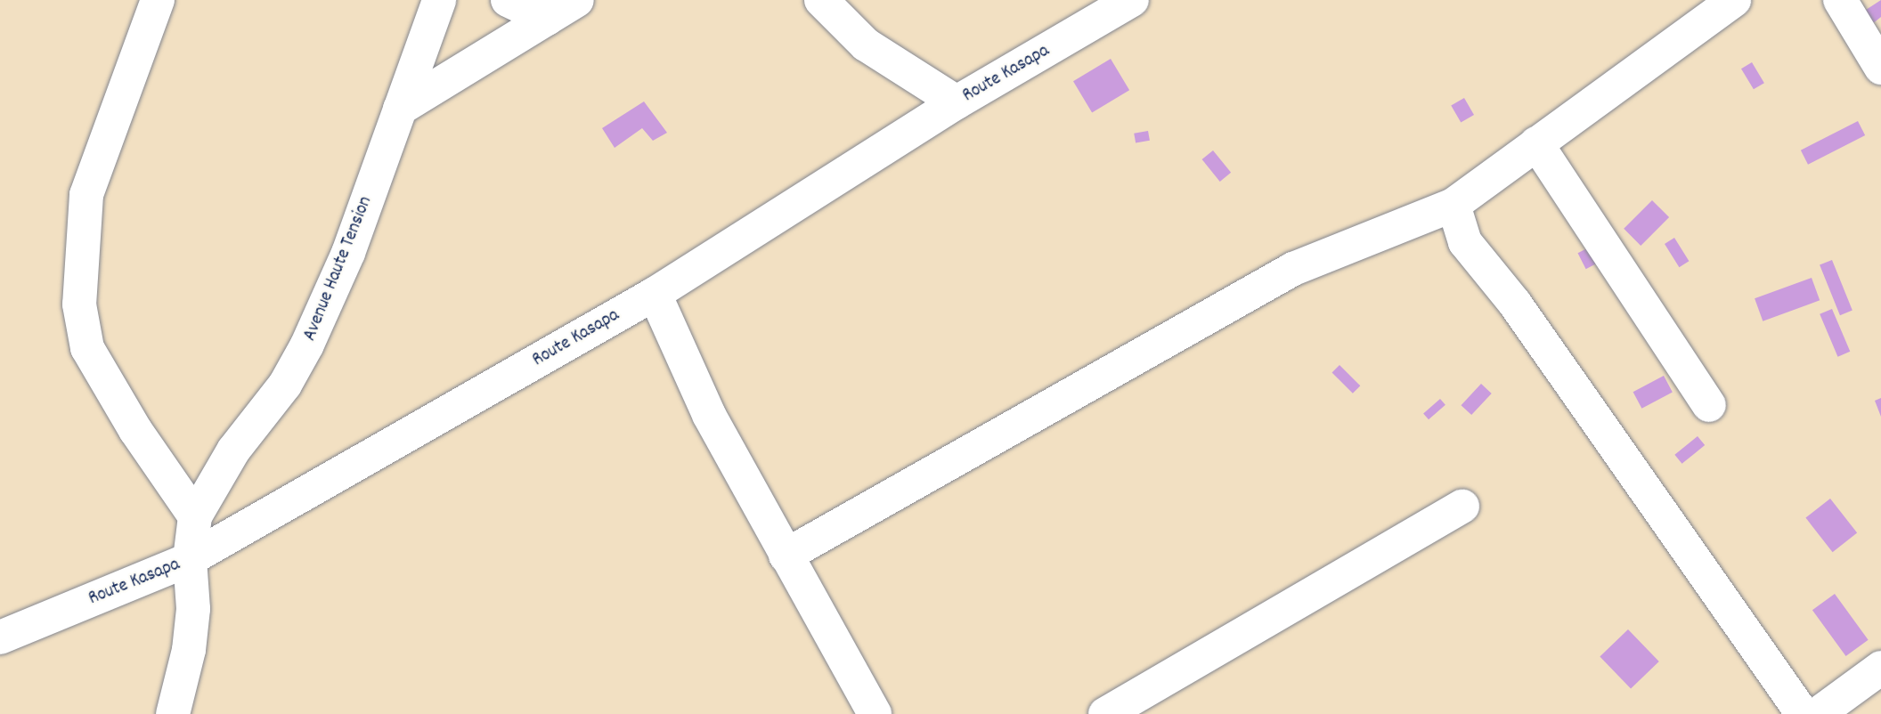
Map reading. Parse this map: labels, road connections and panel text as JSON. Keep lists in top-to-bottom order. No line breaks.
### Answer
{"streets":{"street":["Route Kasapa","Avenue Haute Tension"]}}
